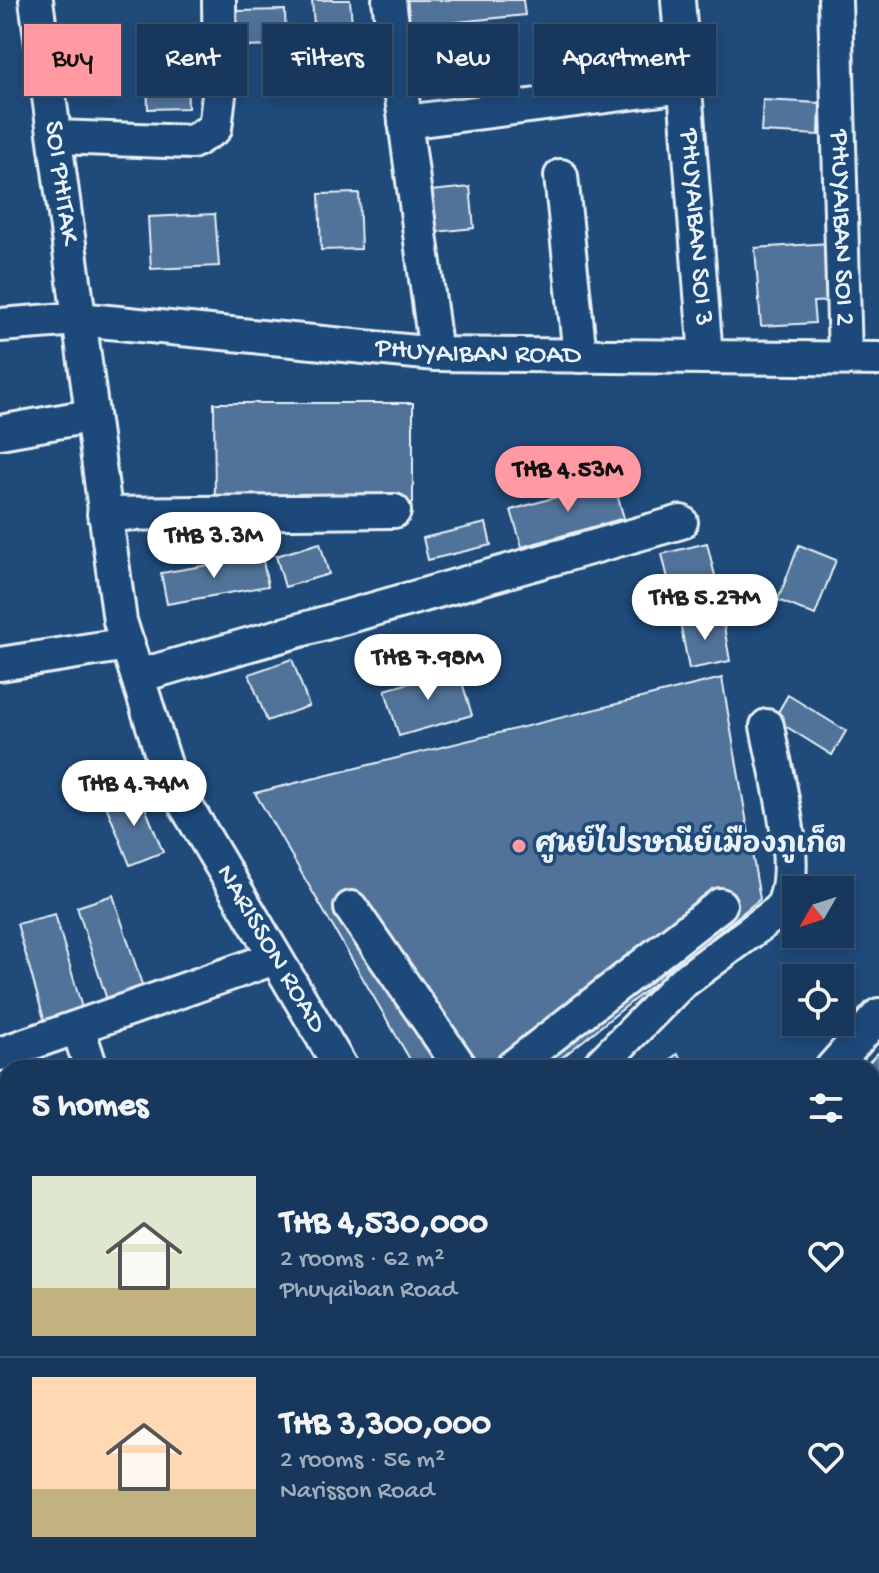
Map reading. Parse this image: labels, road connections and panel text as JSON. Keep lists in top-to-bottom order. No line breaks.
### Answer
{"streets":{"street":["SOI PHITAK","PHUYAIBAN SOI 3","PHUYAIBAN SOI 2","PHUYAIBAN ROAD","NARISSON ROAD"]},"crossings":[["SOI PHITAK","PHUYAIBAN ROAD"],["SOI PHITAK","NARISSON ROAD"],["PHUYAIBAN SOI 3","PHUYAIBAN ROAD"],["PHUYAIBAN SOI 2","PHUYAIBAN ROAD"],["PHUYAIBAN ROAD","NARISSON ROAD"]],"places":["ศูนย์ไปรษณีย์เมืองภูเก็ต"],"north":"bottom left","page":{"chip":["Buy","Rent","Filters","New","Apartment"],"price":["THB 4.53M","THB 3.3M","THB 5.27M","THB 7.98M","THB 4.74M"],"heading":"5 homes","list":[{"name":"THB 4,530,000","note":"2 rooms · 62 m² · Phuyaiban Road"},{"name":"THB 3,300,000","note":"2 rooms · 56 m² · Narisson Road"}]}}
